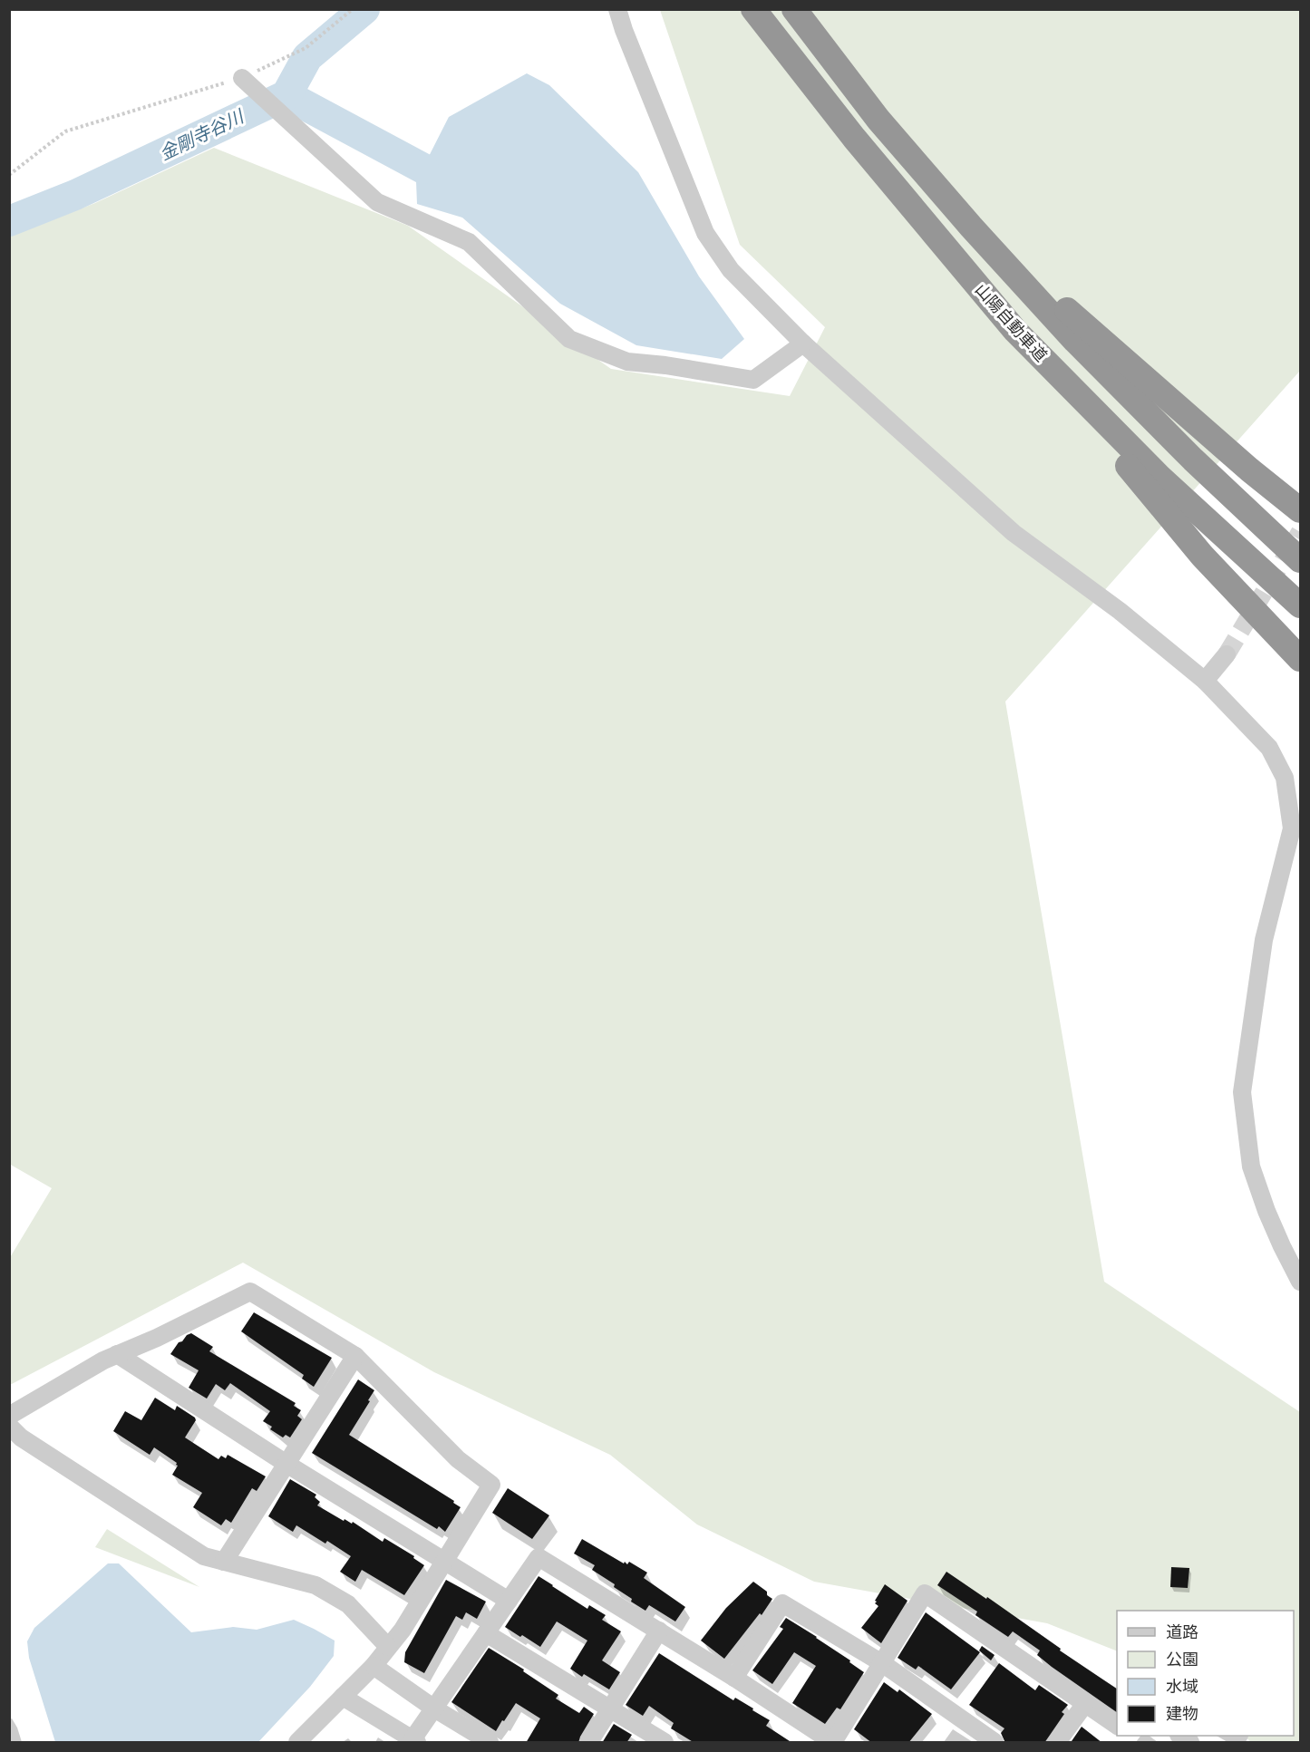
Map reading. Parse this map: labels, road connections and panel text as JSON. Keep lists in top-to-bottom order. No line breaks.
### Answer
{"streets":{"highway":["山陽自動車道"]},"water":["金剛寺谷川"],"legend":["道路","公園","水域","建物"]}
